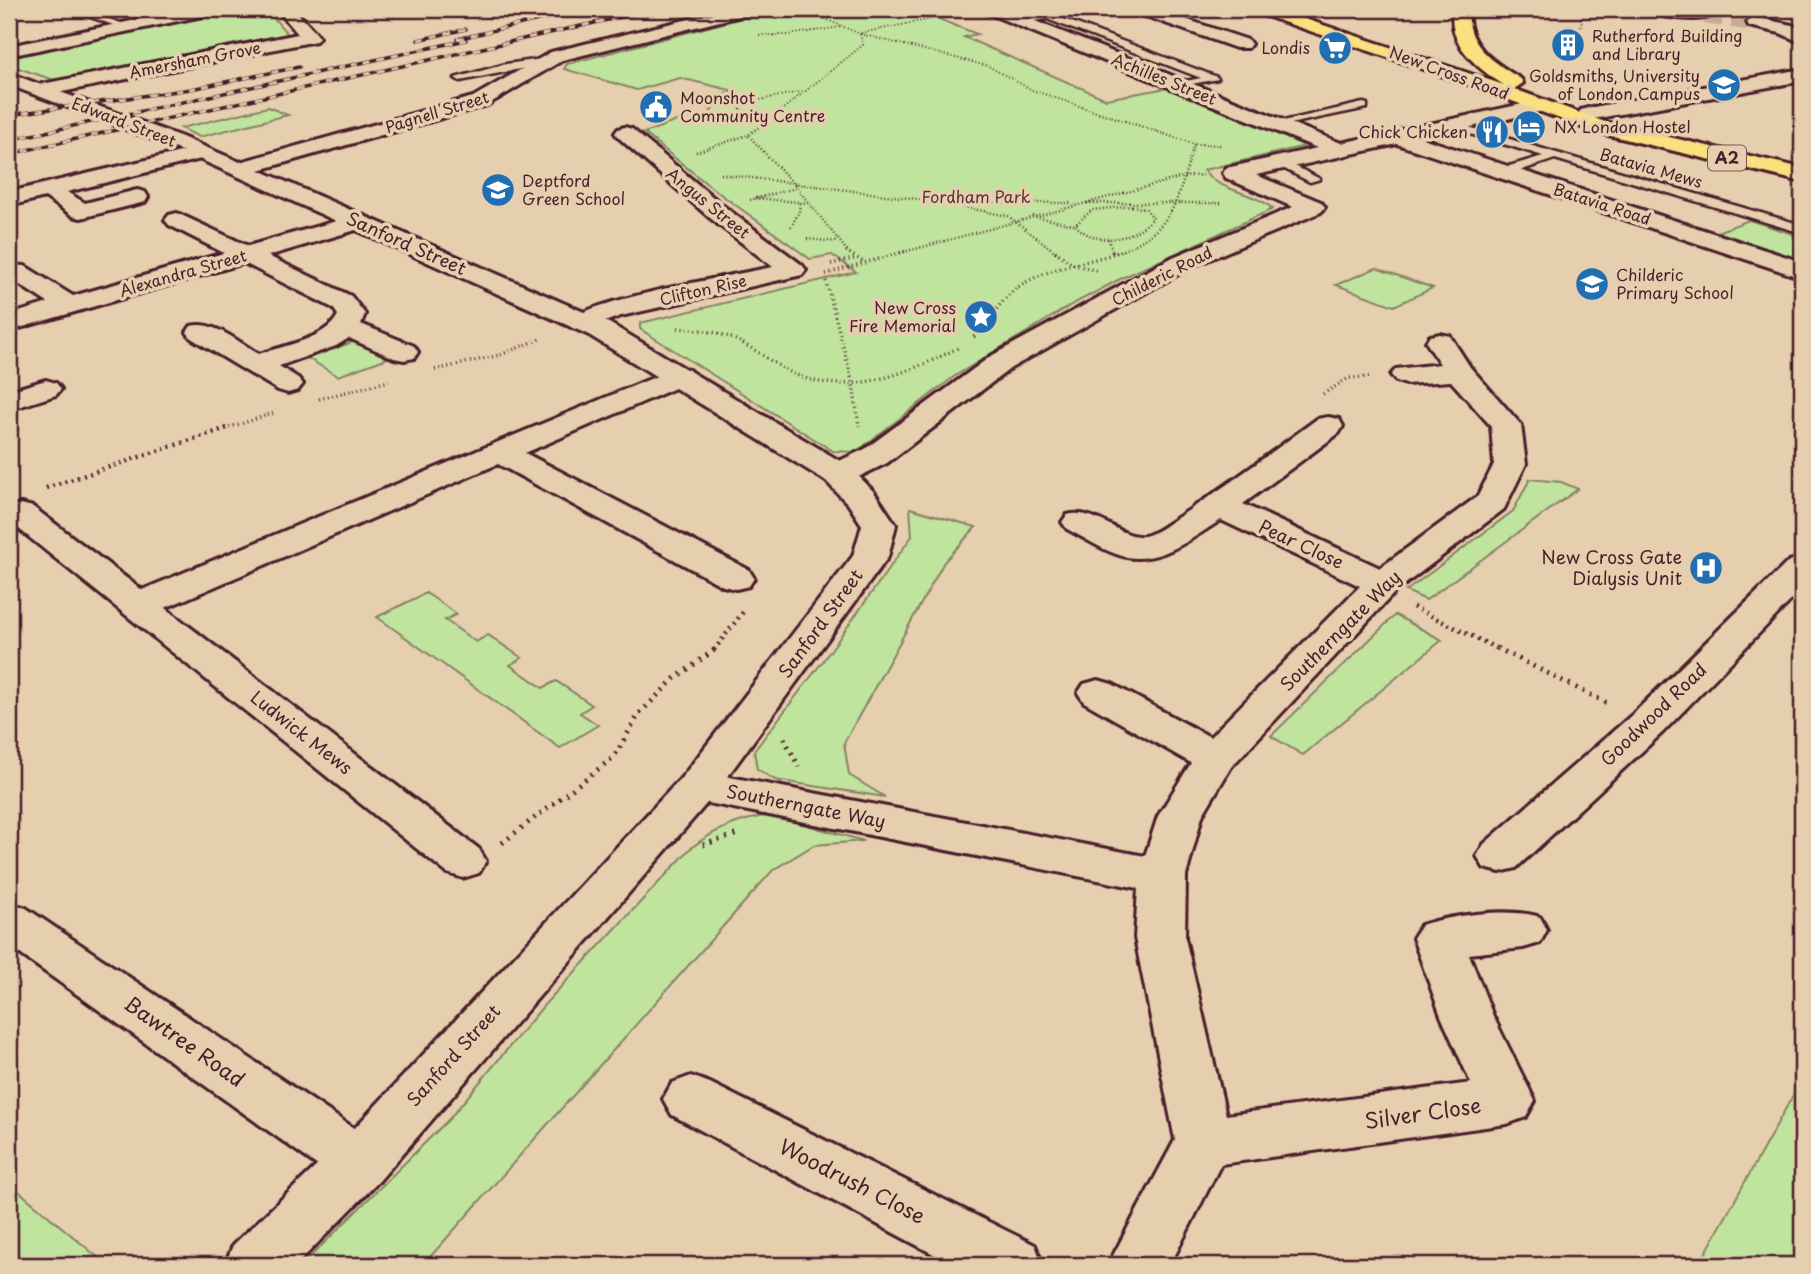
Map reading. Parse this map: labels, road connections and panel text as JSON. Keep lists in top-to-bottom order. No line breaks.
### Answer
{"streets":{"highway":["New Cross Road","A2"],"street":["Amersham Grove","Achilles Street","Pagnell Street","Edward Street","Angus Street","Batavia Road","Sanford Street","Alexandra Street","Childeric Road","Clifton Rise","Pear Close","Southerngate Way","Goodwood Road","Ludwick Mews","Bawtree Road","Silver Close","Woodrush Close"],"lane":["Batavia Mews"]},"crossings":[["Amersham Grove","Edward Street"],["New Cross Road","A2"],["Achilles Street","Childeric Road"],["Pagnell Street","Edward Street"],["Pagnell Street","Sanford Street"],["Edward Street","Sanford Street"],["Angus Street","Clifton Rise"],["Batavia Road","Childeric Road"],["Sanford Street","Alexandra Street"],["Sanford Street","Childeric Road"],["Sanford Street","Clifton Rise"],["Sanford Street","Southerngate Way"],["Sanford Street","Bawtree Road"],["Pear Close","Southerngate Way"],["Southerngate Way","Silver Close"]],"parks":["Fordham Park"],"places":{"building":["Rutherford Building and Library"],"supermarket":["Londis"],"school or university":["Goldsmiths, University of London Campus","Deptford Green School","Childeric Primary School"],"public building":["Moonshot Community Centre"],"hotel":["NX London Hostel"],"restaurant":["Chick Chicken"],"place":["New Cross Fire Memorial"],"hospital":["New Cross Gate Dialysis Unit"]}}
